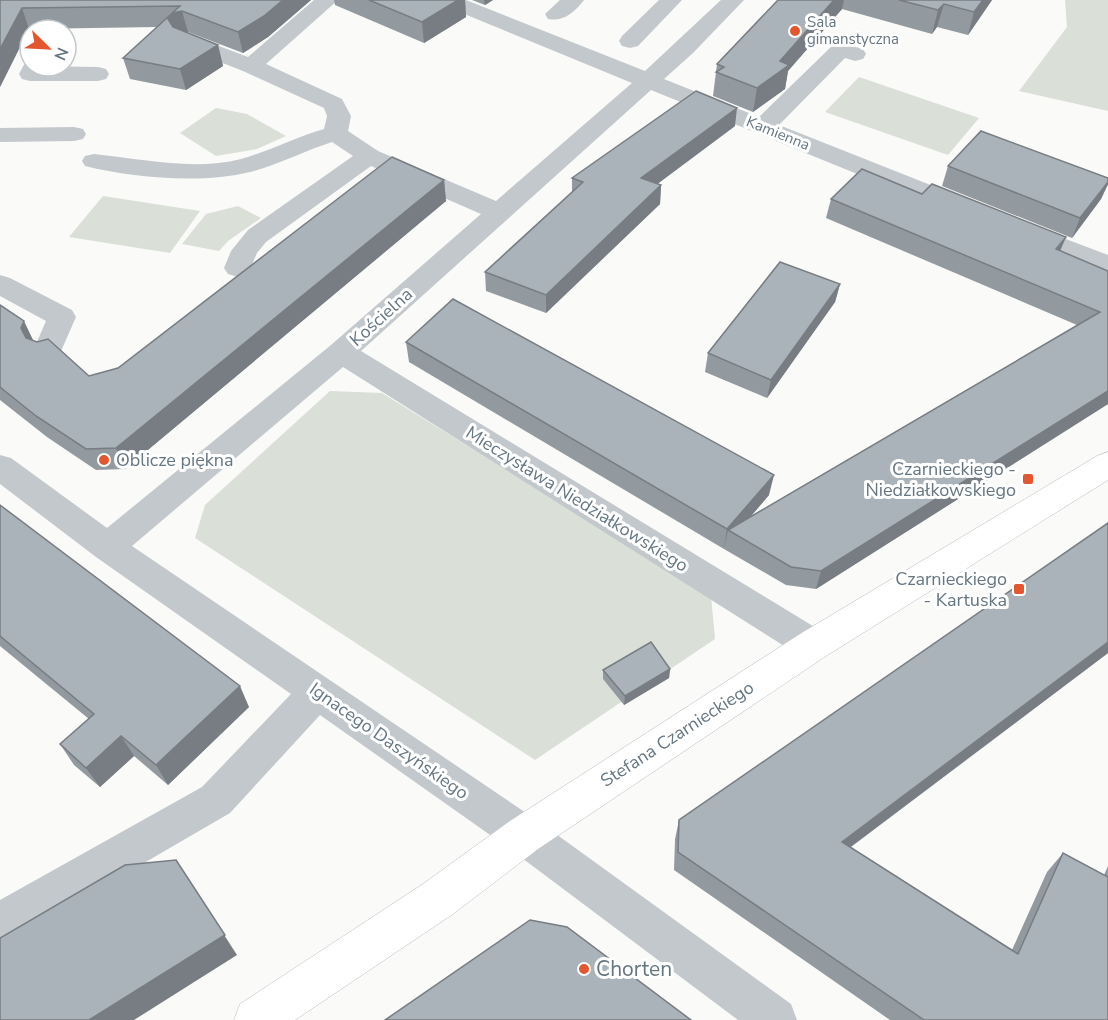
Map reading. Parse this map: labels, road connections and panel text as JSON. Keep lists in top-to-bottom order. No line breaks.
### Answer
{"streets":{"main road":["Stefana Czarnieckiego"],"street":["Kamienna","Kościelna","Mieczysława Niedziałkowskiego","Ignacego Daszyńskiego"]},"crossings":[["Kamienna","Kościelna"],["Kościelna","Mieczysława Niedziałkowskiego"],["Kościelna","Ignacego Daszyńskiego"],["Mieczysława Niedziałkowskiego","Stefana Czarnieckiego"],["Stefana Czarnieckiego","Ignacego Daszyńskiego"]],"places":{"other":["Sala gimanstyczna","Oblicze piękna","Chorten"],"transit":["Czarnieckiego - Niedziałkowskiego","Czarnieckiego - Kartuska"]},"north":"bottom right"}
